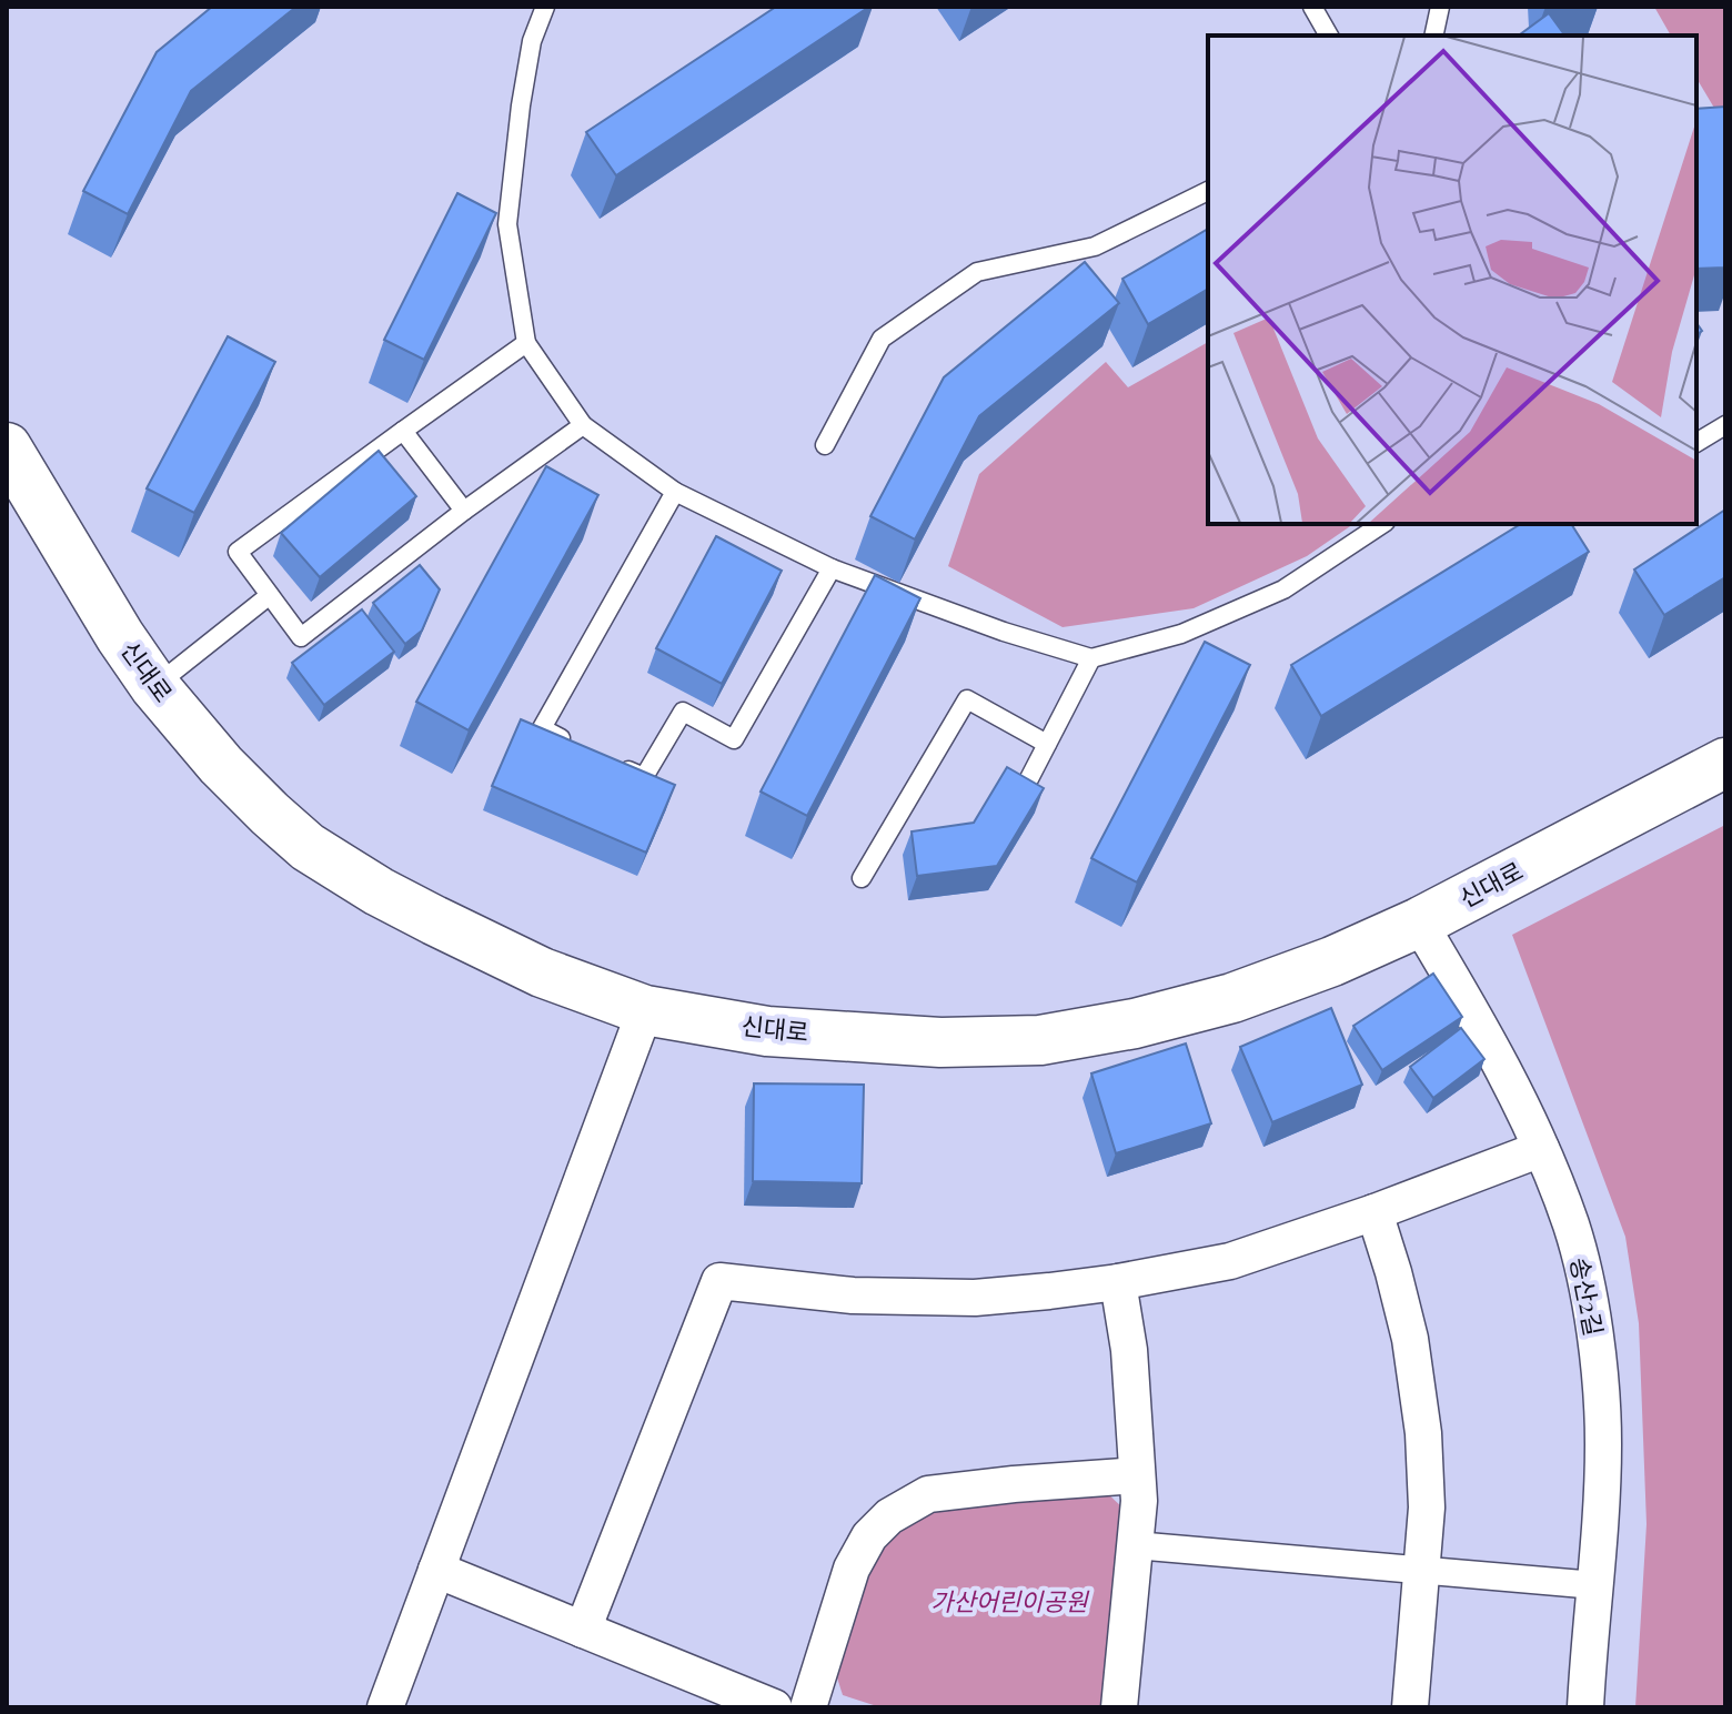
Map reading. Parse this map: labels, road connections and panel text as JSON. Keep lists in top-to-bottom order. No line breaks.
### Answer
{"streets":{"main road":["신대로"],"street":["송산2길"]},"crossings":[["신대로","송산2길"]],"parks":["가산어린이공원"]}
